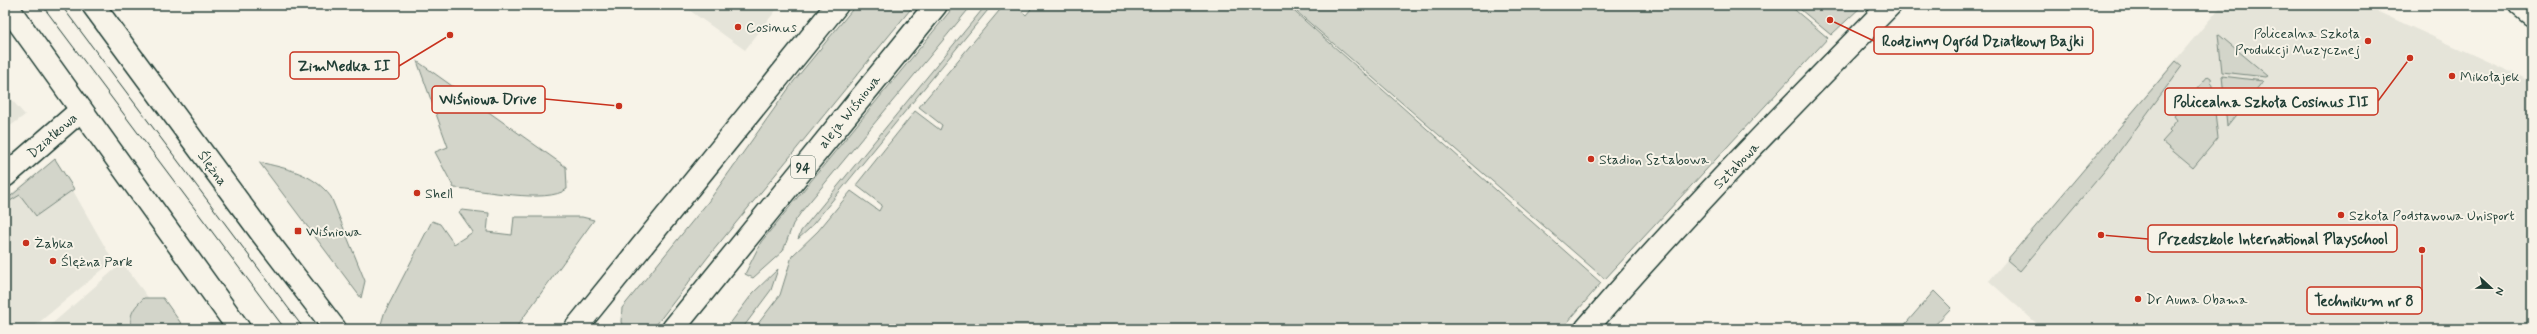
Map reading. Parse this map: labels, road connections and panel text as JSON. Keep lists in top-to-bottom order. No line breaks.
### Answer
{"streets":{"main road":["aleja Wiśniowa","Działkowa","Sztabowa","94","Ślężna"]},"places":{"other":["Rodzinny Ogród Działkowy Bajki","Cosinus","ZimMedka II","Policealna Szkoła Produkcji Muzycznej","Policealna Szkoła Cosinus III","Mikołajek","Wiśniowa Drive","Stadion Sztabowa","Shell","Szkoła Podstawowa Unisport","Przedszkole International Playschool","Żabka","Technikum nr 8","Ślężna Park","Dr Auma Obama"],"transit":["Wiśniowa"]},"north":"right"}
